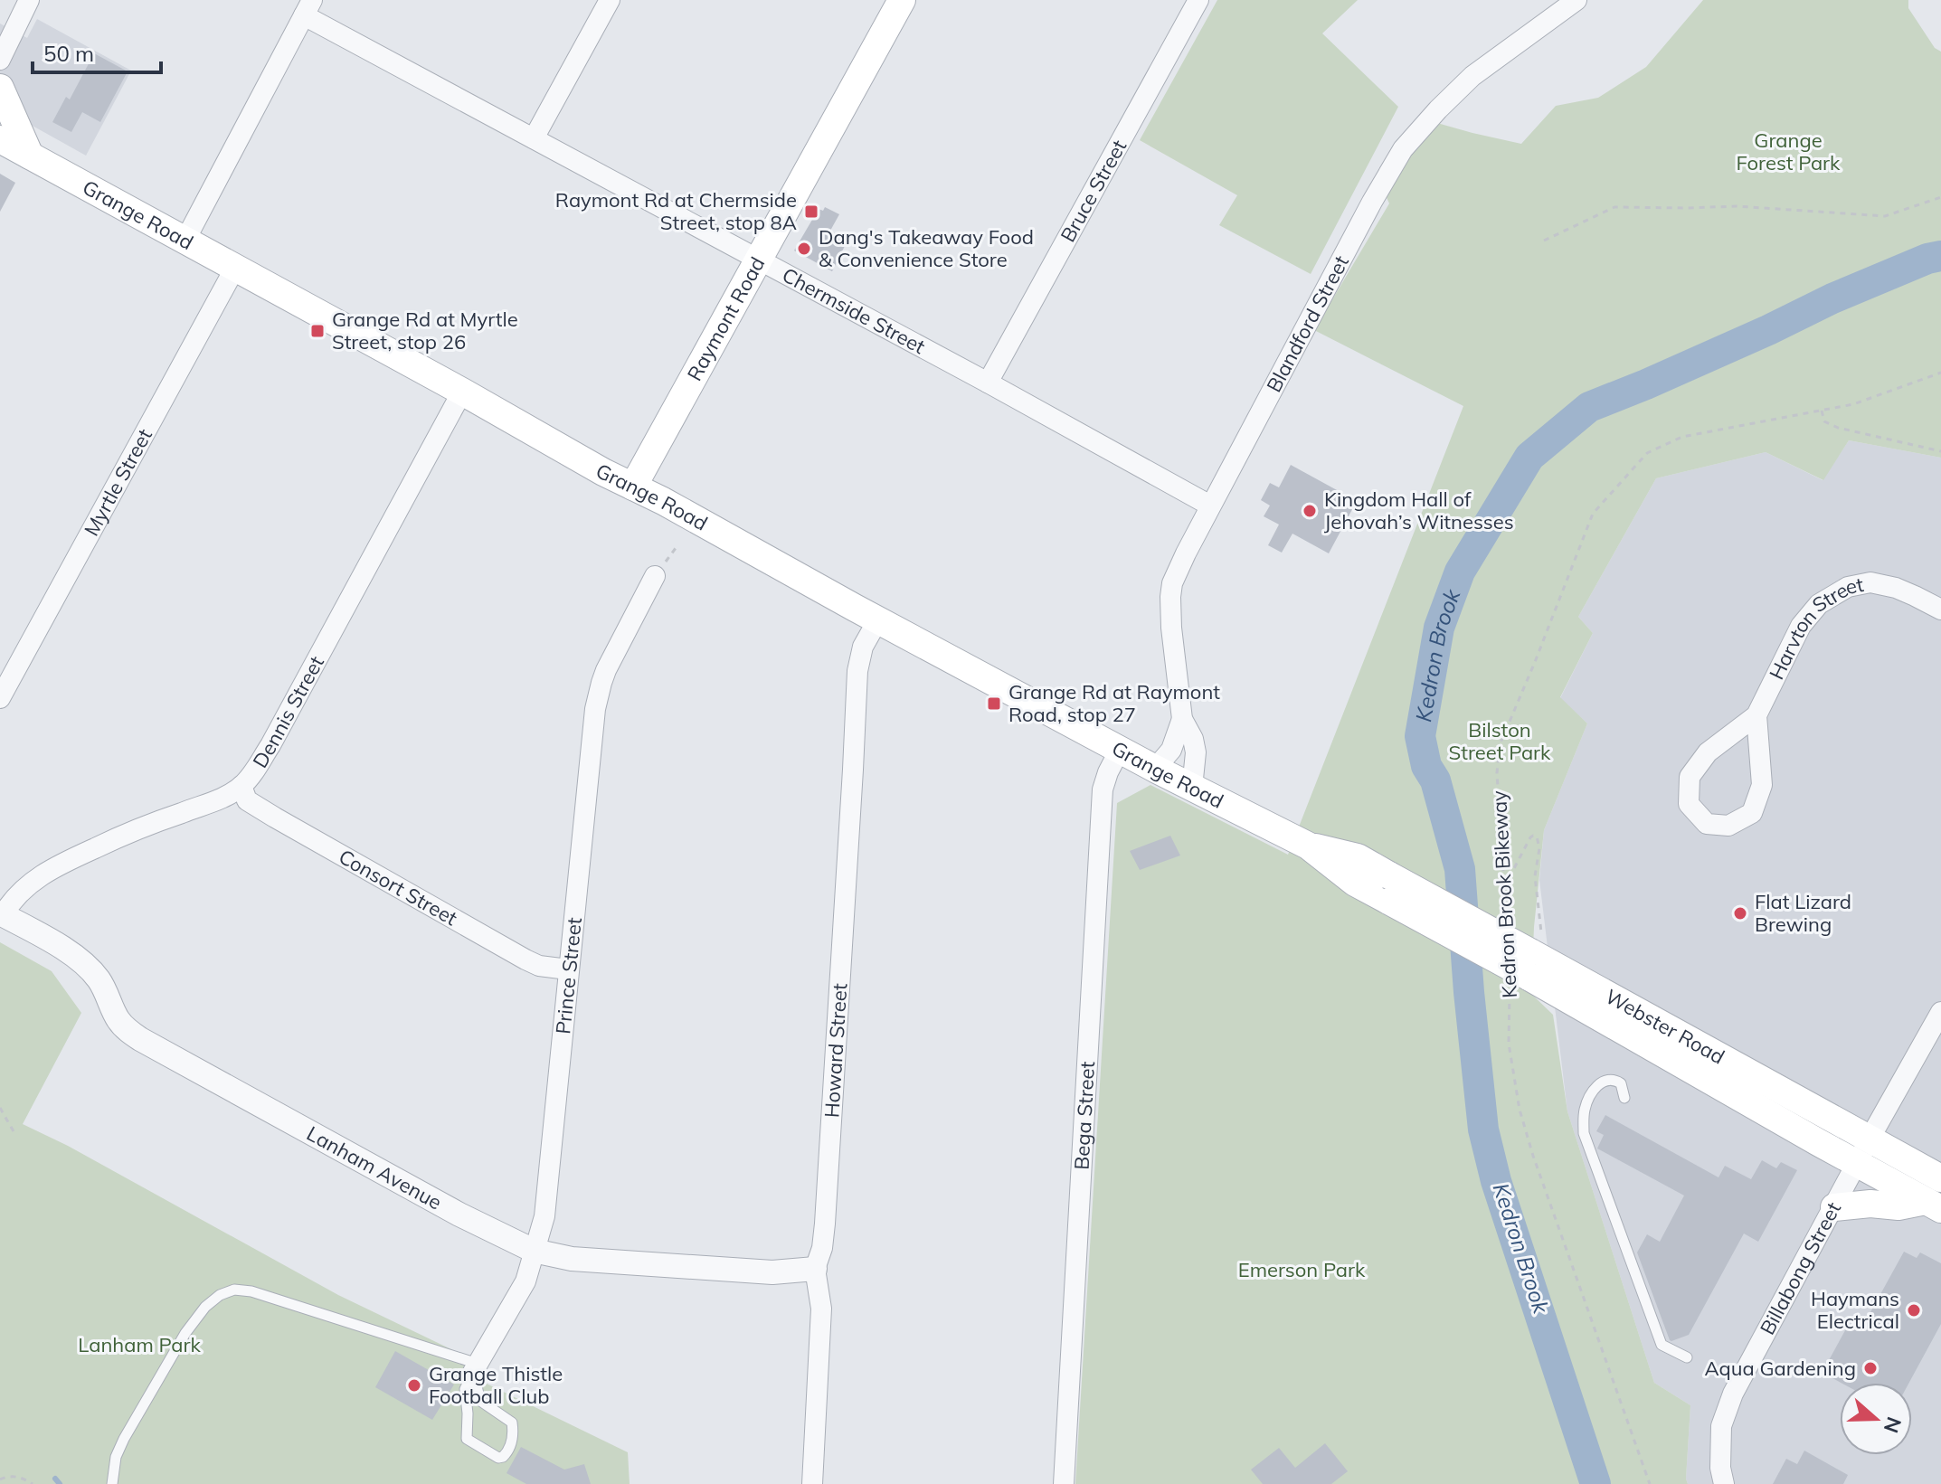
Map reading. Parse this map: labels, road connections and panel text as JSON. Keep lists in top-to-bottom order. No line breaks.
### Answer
{"streets":{"main road":["Grange Road","Raymont Road","Webster Road"],"street":["Bruce Street","Chermside Street","Blandford Street","Myrtle Street","Harvton Street","Dennis Street","Consort Street","Prince Street","Howard Street","Bega Street","Lanham Avenue","Billabong Street"],"path":["Kedron Brook Bikeway"]},"crossings":[["Bruce Street","Chermside Street"],["Grange Road","Raymont Road"],["Grange Road","Blandford Street"],["Grange Road","Myrtle Street"],["Grange Road","Dennis Street"],["Grange Road","Webster Road"],["Grange Road","Howard Street"],["Grange Road","Bega Street"],["Chermside Street","Raymont Road"],["Chermside Street","Blandford Street"],["Dennis Street","Consort Street"],["Dennis Street","Lanham Avenue"],["Consort Street","Prince Street"],["Kedron Brook Bikeway","Webster Road"],["Prince Street","Lanham Avenue"],["Webster Road","Billabong Street"],["Howard Street","Lanham Avenue"]],"water":["Kedron Brook"],"parks":["Grange Forest Park","Bilston Street Park","Emerson Park","Lanham Park"],"places":{"transit":["Raymont Rd at Chermside Street, stop 8A","Grange Rd at Myrtle Street, stop 26","Grange Rd at Raymont Road, stop 27"],"other":["Dang's Takeaway Food & Convenience Store","Kingdom Hall of Jehovah’s Witnesses","Flat Lizard Brewing","Haymans Electrical","Aqua Gardening","Grange Thistle Football Club"]},"scale_bar":"50 m","north":"right"}
